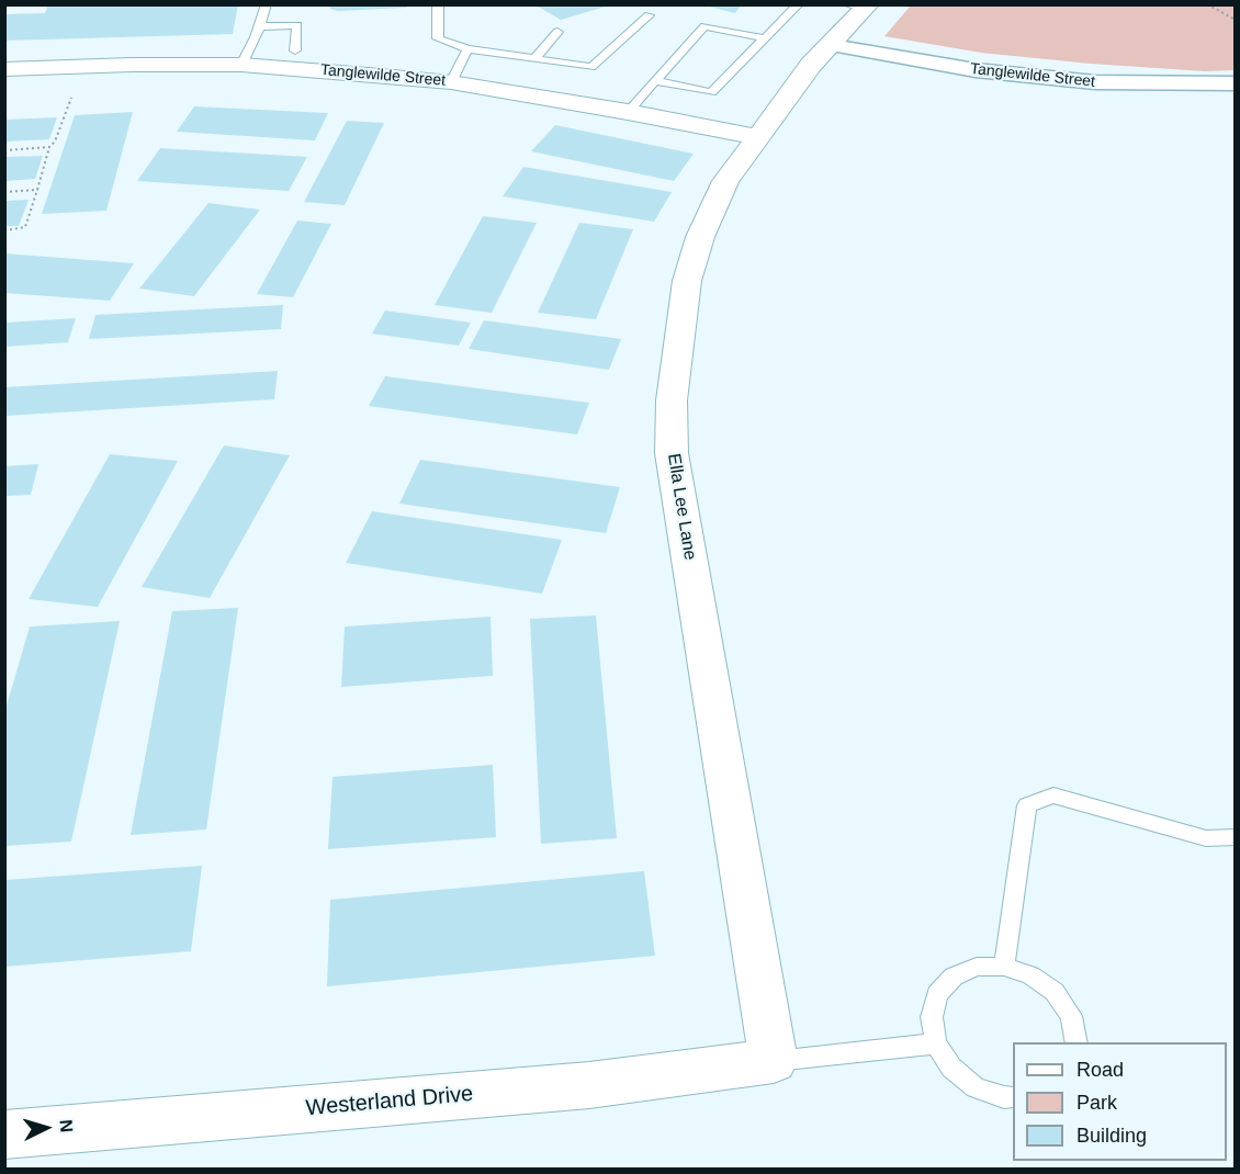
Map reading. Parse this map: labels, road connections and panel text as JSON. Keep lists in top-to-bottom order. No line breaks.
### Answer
{"streets":{"street":["Tanglewilde Street","Ella Lee Lane","Westerland Drive"]},"crossings":[["Tanglewilde Street","Ella Lee Lane"],["Ella Lee Lane","Westerland Drive"]],"legend":["Road","Park","Building"],"north":"right"}
